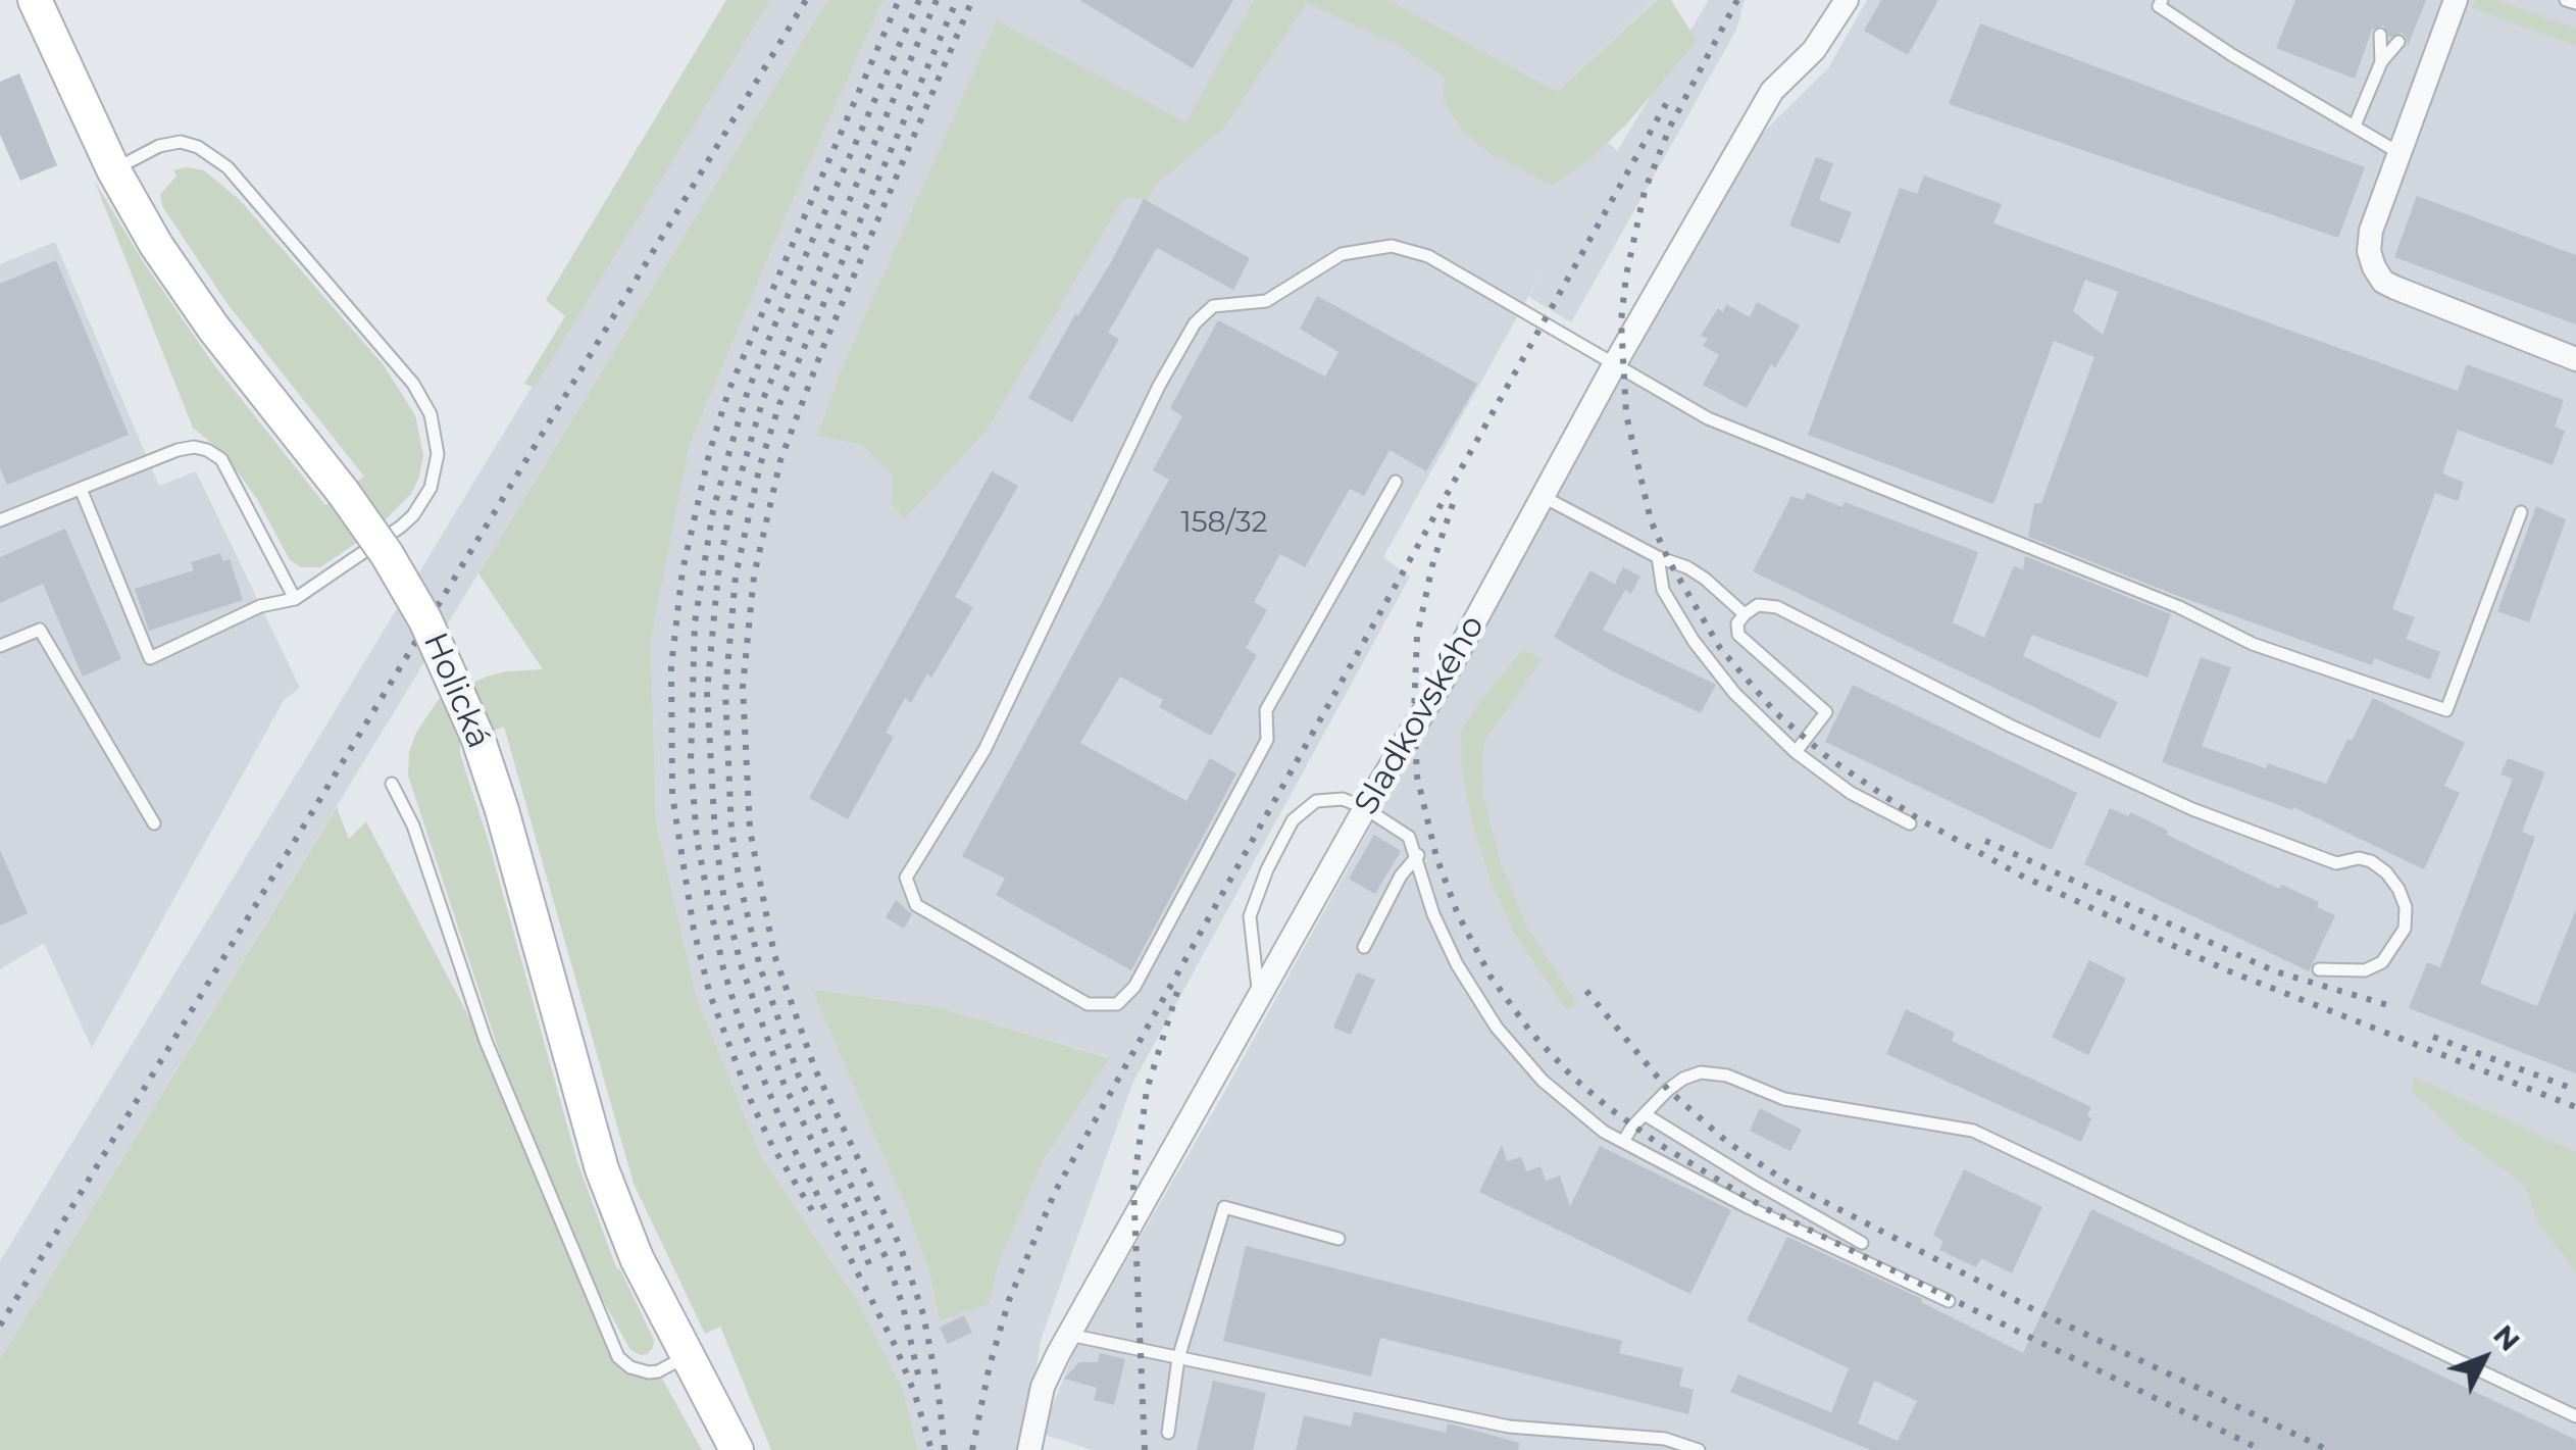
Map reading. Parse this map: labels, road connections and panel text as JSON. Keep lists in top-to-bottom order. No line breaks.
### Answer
{"streets":{"street":["Holická","Sladkovského"]},"house_numbers":["158/32"],"north":"top right"}
